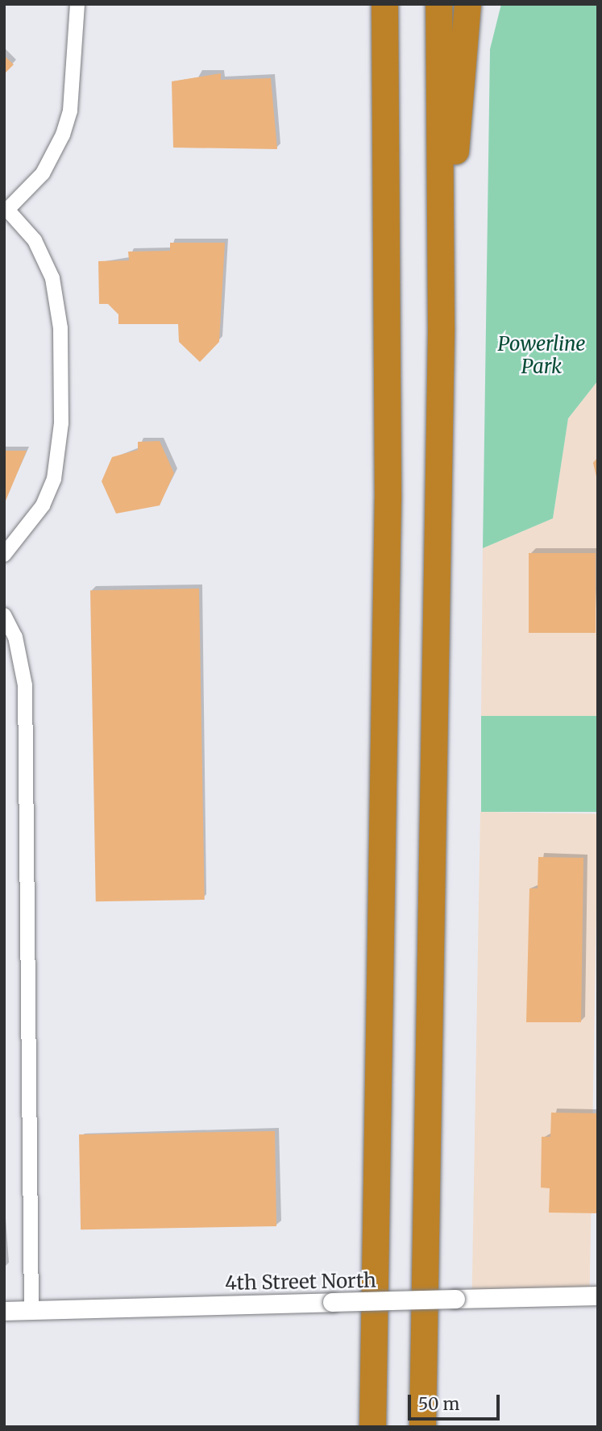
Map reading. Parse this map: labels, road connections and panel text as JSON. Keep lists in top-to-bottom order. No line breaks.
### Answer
{"streets":{"street":["4th Street North"]},"parks":["Powerline Park"],"scale_bar":"50 m"}
